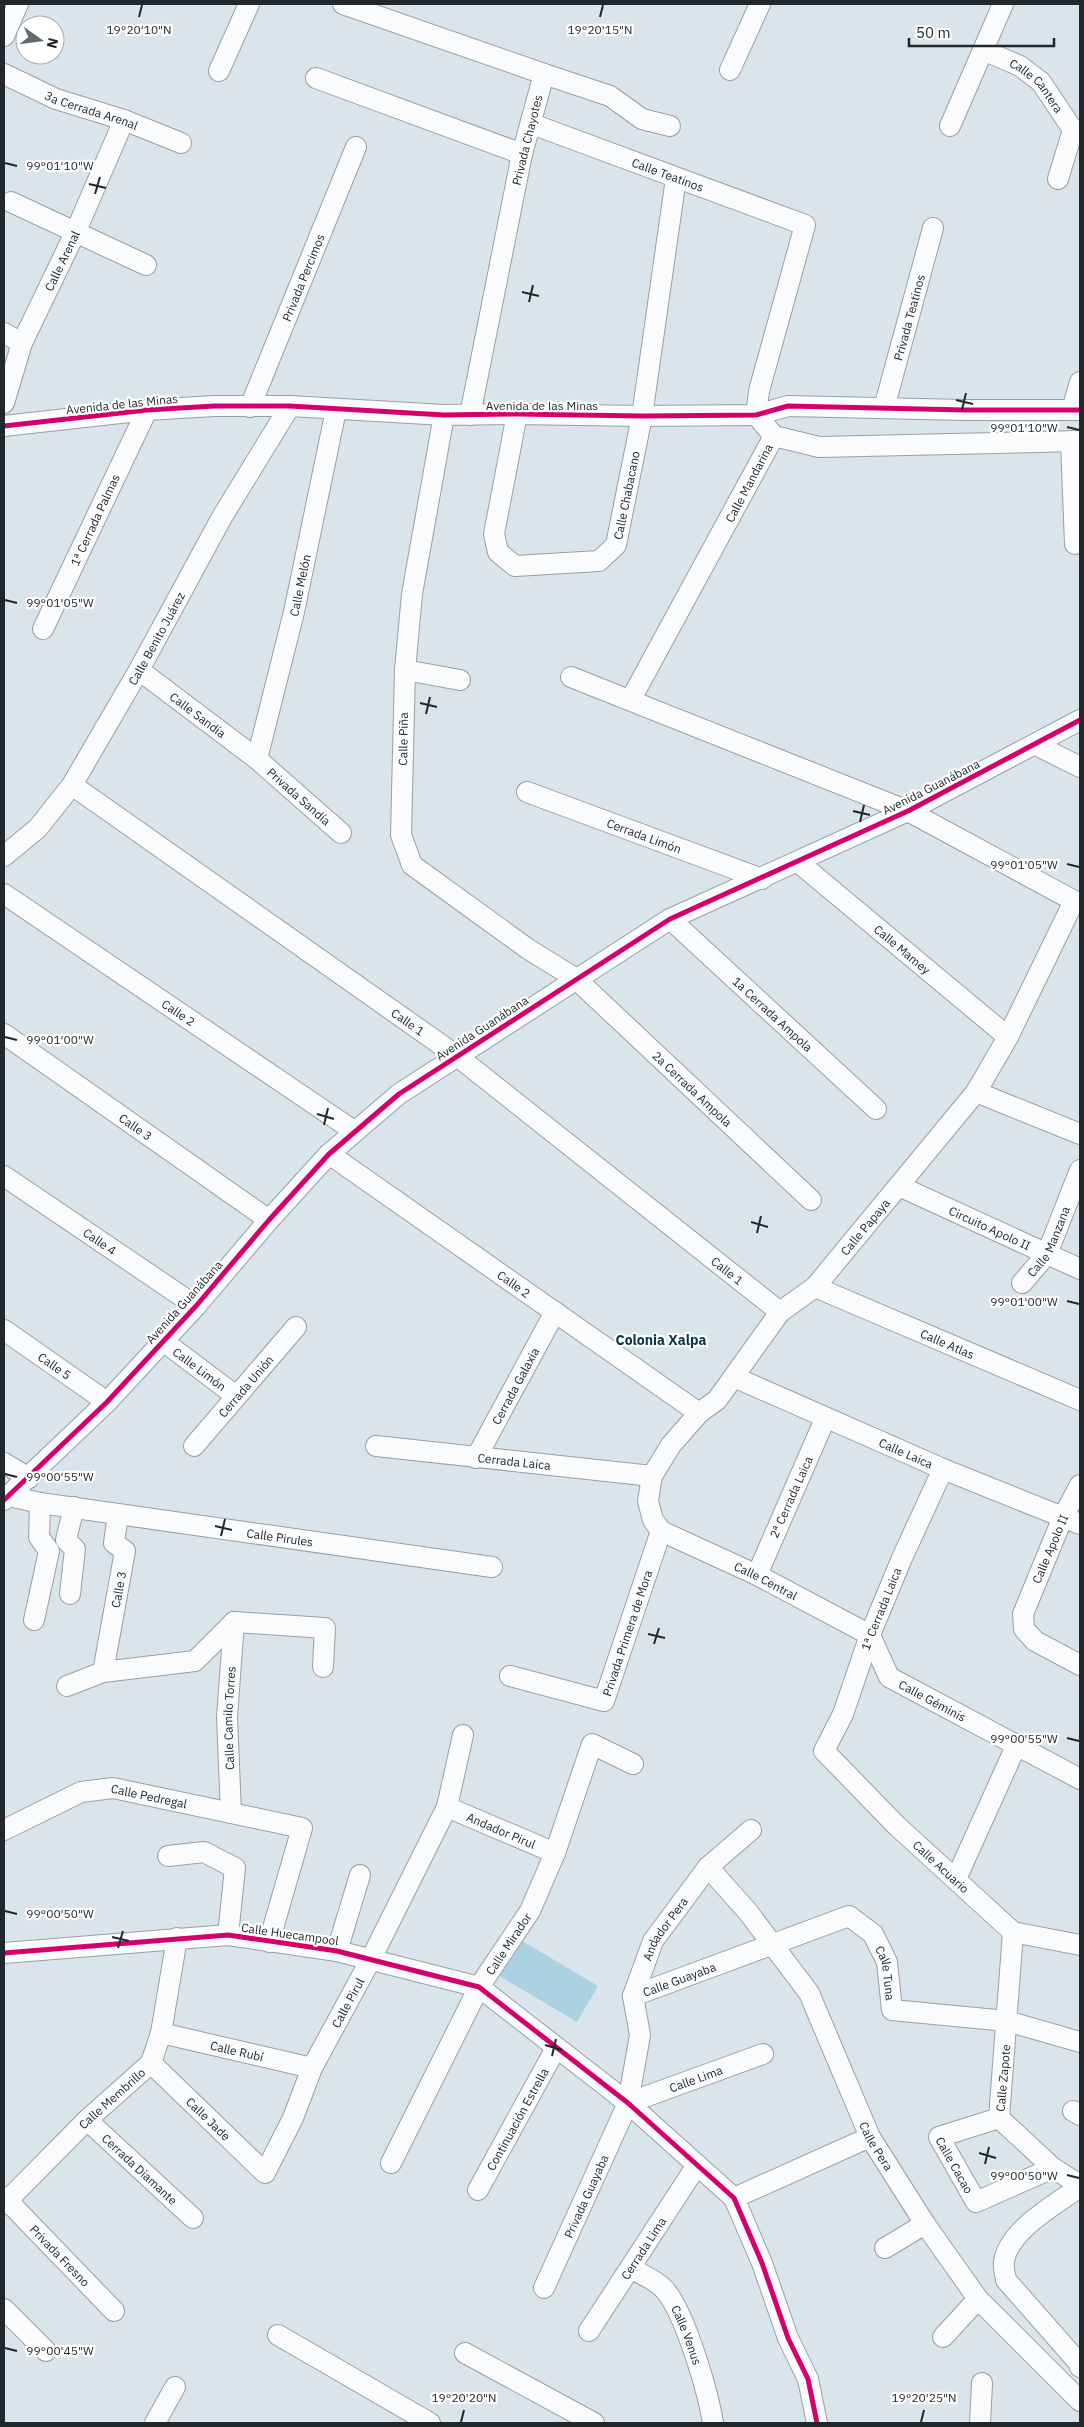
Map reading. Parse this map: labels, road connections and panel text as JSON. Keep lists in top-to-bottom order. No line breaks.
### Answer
{"streets":{"street":["Calle Cantera","3a Cerrada Arenal","Privada Chayotes","Calle Teatinos","Calle Arenal","Privada Percimos","Privada Teatinos","Avenida de las Minas","Calle Mandarina","Calle Chabacano","1ª Cerrada Palmas","Calle Melón","Calle Benito Juárez","Calle Sandía","Calle Piña","Avenida Guanábana","Privada Sandía","Cerrada Limón","Calle Mamey","Calle 2","1a Cerrada Ampola","Calle 1","2a Cerrada Ampola","Calle 3","Calle Papaya","Circuito Apolo II","Calle 4","Calle Manzana","Calle Atlas","Calle 5","Calle Limón","Cerrada Galaxia","Cerrada Unión","Calle Laica","Cerrada Laica","2ª Cerrada Laica","Calle Pirules","Calle Apolo II","Calle Central","1ª Cerrada Laica","Privada Primera de Mora","Calle Géminis","Calle Camilo Torres","Calle Pedregal","Andador Pirul","Calle Acuario","Andador Pera","Calle Huecampool","Calle Mirador","Calle Tuna","Calle Guayaba","Calle Pirul","Calle Rubí","Calle Zapote","Calle Lima","Calle Membrillo","Calle Jade","Continuación Estrella","Calle Pera","Calle Cacao","Cerrada Diamante","Privada Guayaba","Cerrada Lima","Privada Fresno","Calle Venus"]},"crossings":[["3a Cerrada Arenal","Calle Arenal"],["Privada Chayotes","Calle Teatinos"],["Privada Chayotes","Avenida de las Minas"],["Calle Teatinos","Avenida de las Minas"],["Calle Teatinos","Calle Mandarina"],["Calle Teatinos","Calle Chabacano"],["Privada Percimos","Avenida de las Minas"],["Privada Teatinos","Avenida de las Minas"],["Avenida de las Minas","Calle Mandarina"],["Avenida de las Minas","Calle Chabacano"],["Avenida de las Minas","1ª Cerrada Palmas"],["Avenida de las Minas","Calle Melón"],["Avenida de las Minas","Calle Benito Juárez"],["Avenida de las Minas","Calle Piña"],["Calle Melón","Calle Sandía"],["Calle Melón","Privada Sandía"],["Calle Benito Juárez","Calle Sandía"],["Calle Benito Juárez","Calle 1"],["Calle Sandía","Privada Sandía"],["Calle Piña","Avenida Guanábana"],["Calle Piña","2a Cerrada Ampola"],["Avenida Guanábana","Cerrada Limón"],["Avenida Guanábana","Calle Mamey"],["Avenida Guanábana","Calle 2"],["Avenida Guanábana","1a Cerrada Ampola"],["Avenida Guanábana","Calle 1"],["Avenida Guanábana","2a Cerrada Ampola"],["Avenida Guanábana","Calle 3"],["Avenida Guanábana","Calle 4"],["Avenida Guanábana","Calle 5"],["Avenida Guanábana","Calle Limón"],["Avenida Guanábana","Calle Pirules"],["Calle Mamey","Calle Papaya"],["Calle 2","Calle Papaya"],["Calle 2","Cerrada Galaxia"],["Calle 1","Calle Papaya"],["Calle 3","Calle Pirules"],["Calle Papaya","Circuito Apolo II"],["Calle Papaya","Calle Atlas"],["Calle Papaya","Calle Laica"],["Calle Papaya","Cerrada Laica"],["Calle Papaya","Calle Central"],["Calle Papaya","Privada Primera de Mora"],["Circuito Apolo II","Calle Manzana"],["Calle Limón","Cerrada Unión"],["Cerrada Galaxia","Cerrada Laica"],["Calle Laica","2ª Cerrada Laica"],["Calle Laica","Calle Apolo II"],["Calle Laica","1ª Cerrada Laica"],["2ª Cerrada Laica","Calle Central"],["Calle Central","1ª Cerrada Laica"],["Calle Central","Privada Primera de Mora"],["Calle Central","Calle Géminis"],["1ª Cerrada Laica","Calle Géminis"],["1ª Cerrada Laica","Calle Acuario"],["Calle Camilo Torres","Calle Pedregal"],["Calle Pedregal","Calle Huecampool"],["Andador Pirul","Calle Mirador"],["Andador Pirul","Calle Pirul"],["Calle Acuario","Calle Zapote"],["Andador Pera","Calle Guayaba"],["Andador Pera","Calle Pera"],["Calle Huecampool","Calle Mirador"],["Calle Huecampool","Calle Pirul"],["Calle Huecampool","Calle Membrillo"],["Calle Tuna","Calle Guayaba"],["Calle Tuna","Calle Zapote"],["Calle Tuna","Calle Pera"],["Calle Guayaba","Calle Lima"],["Calle Guayaba","Calle Pera"],["Calle Guayaba","Privada Guayaba"],["Calle Pirul","Calle Rubí"],["Calle Pirul","Calle Jade"],["Calle Rubí","Calle Membrillo"],["Calle Zapote","Calle Cacao"],["Calle Lima","Privada Guayaba"],["Calle Membrillo","Calle Jade"],["Calle Membrillo","Cerrada Diamante"],["Calle Membrillo","Privada Fresno"],["Cerrada Lima","Calle Venus"]],"districts":["Colonia Xalpa"],"scale_bar":"50 m","north":"right","coordinates":["19°20'10\"N","19°20'15\"N","99°01'10\"W","99°01'05\"W","99°01'00\"W","99°00'55\"W","99°00'50\"W","99°00'45\"W","19°20'20\"N","19°20'25\"N"]}
